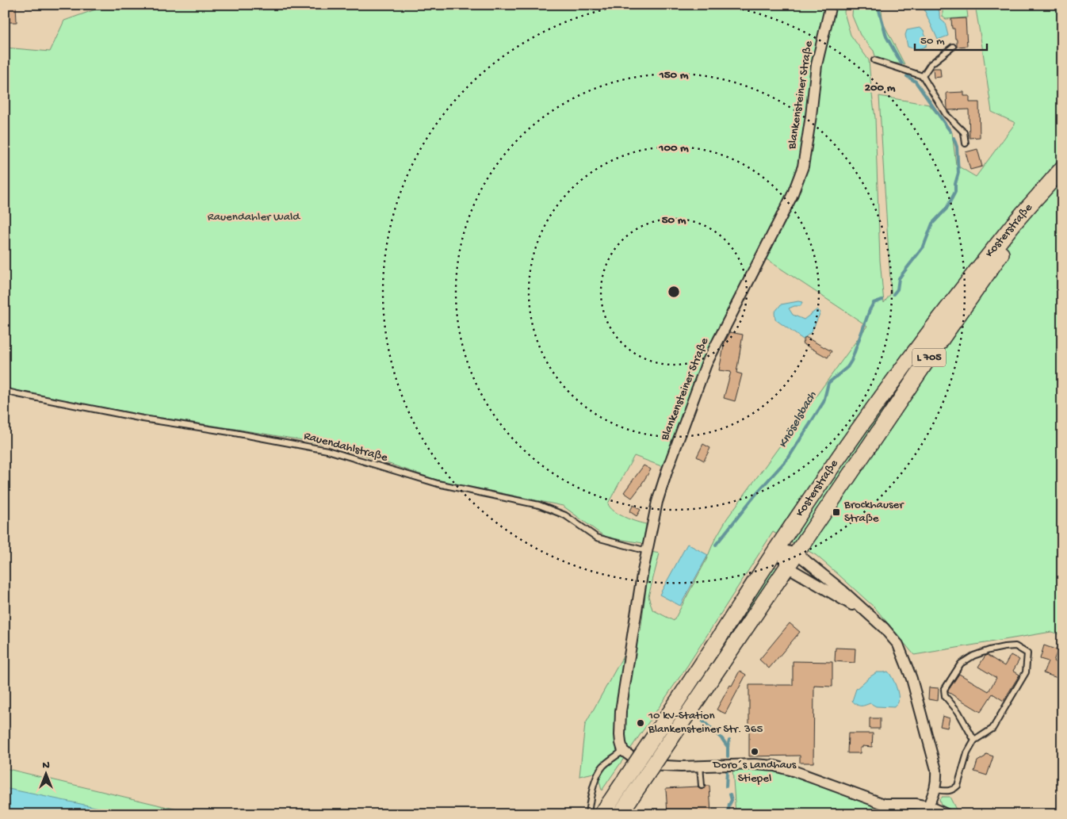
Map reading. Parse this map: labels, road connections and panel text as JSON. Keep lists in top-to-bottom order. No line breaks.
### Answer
{"streets":{"main road":["Kosterstraße","L 705"],"street":["Blankensteiner Straße"],"lane":["Rauendahlstraße"]},"crossings":[["Blankensteiner Straße","Rauendahlstraße"]],"water":["Knöselsbach"],"parks":["Rauendahler Wald"],"places":{"transit":["Brockhauser Straße"],"other":["10 kV-Station Blankensteiner Str. 365","Doro´s Landhaus Stiepel"]},"scale_bar":"50 m","north":"top","rings":["150 m","200 m","100 m","50 m"]}
